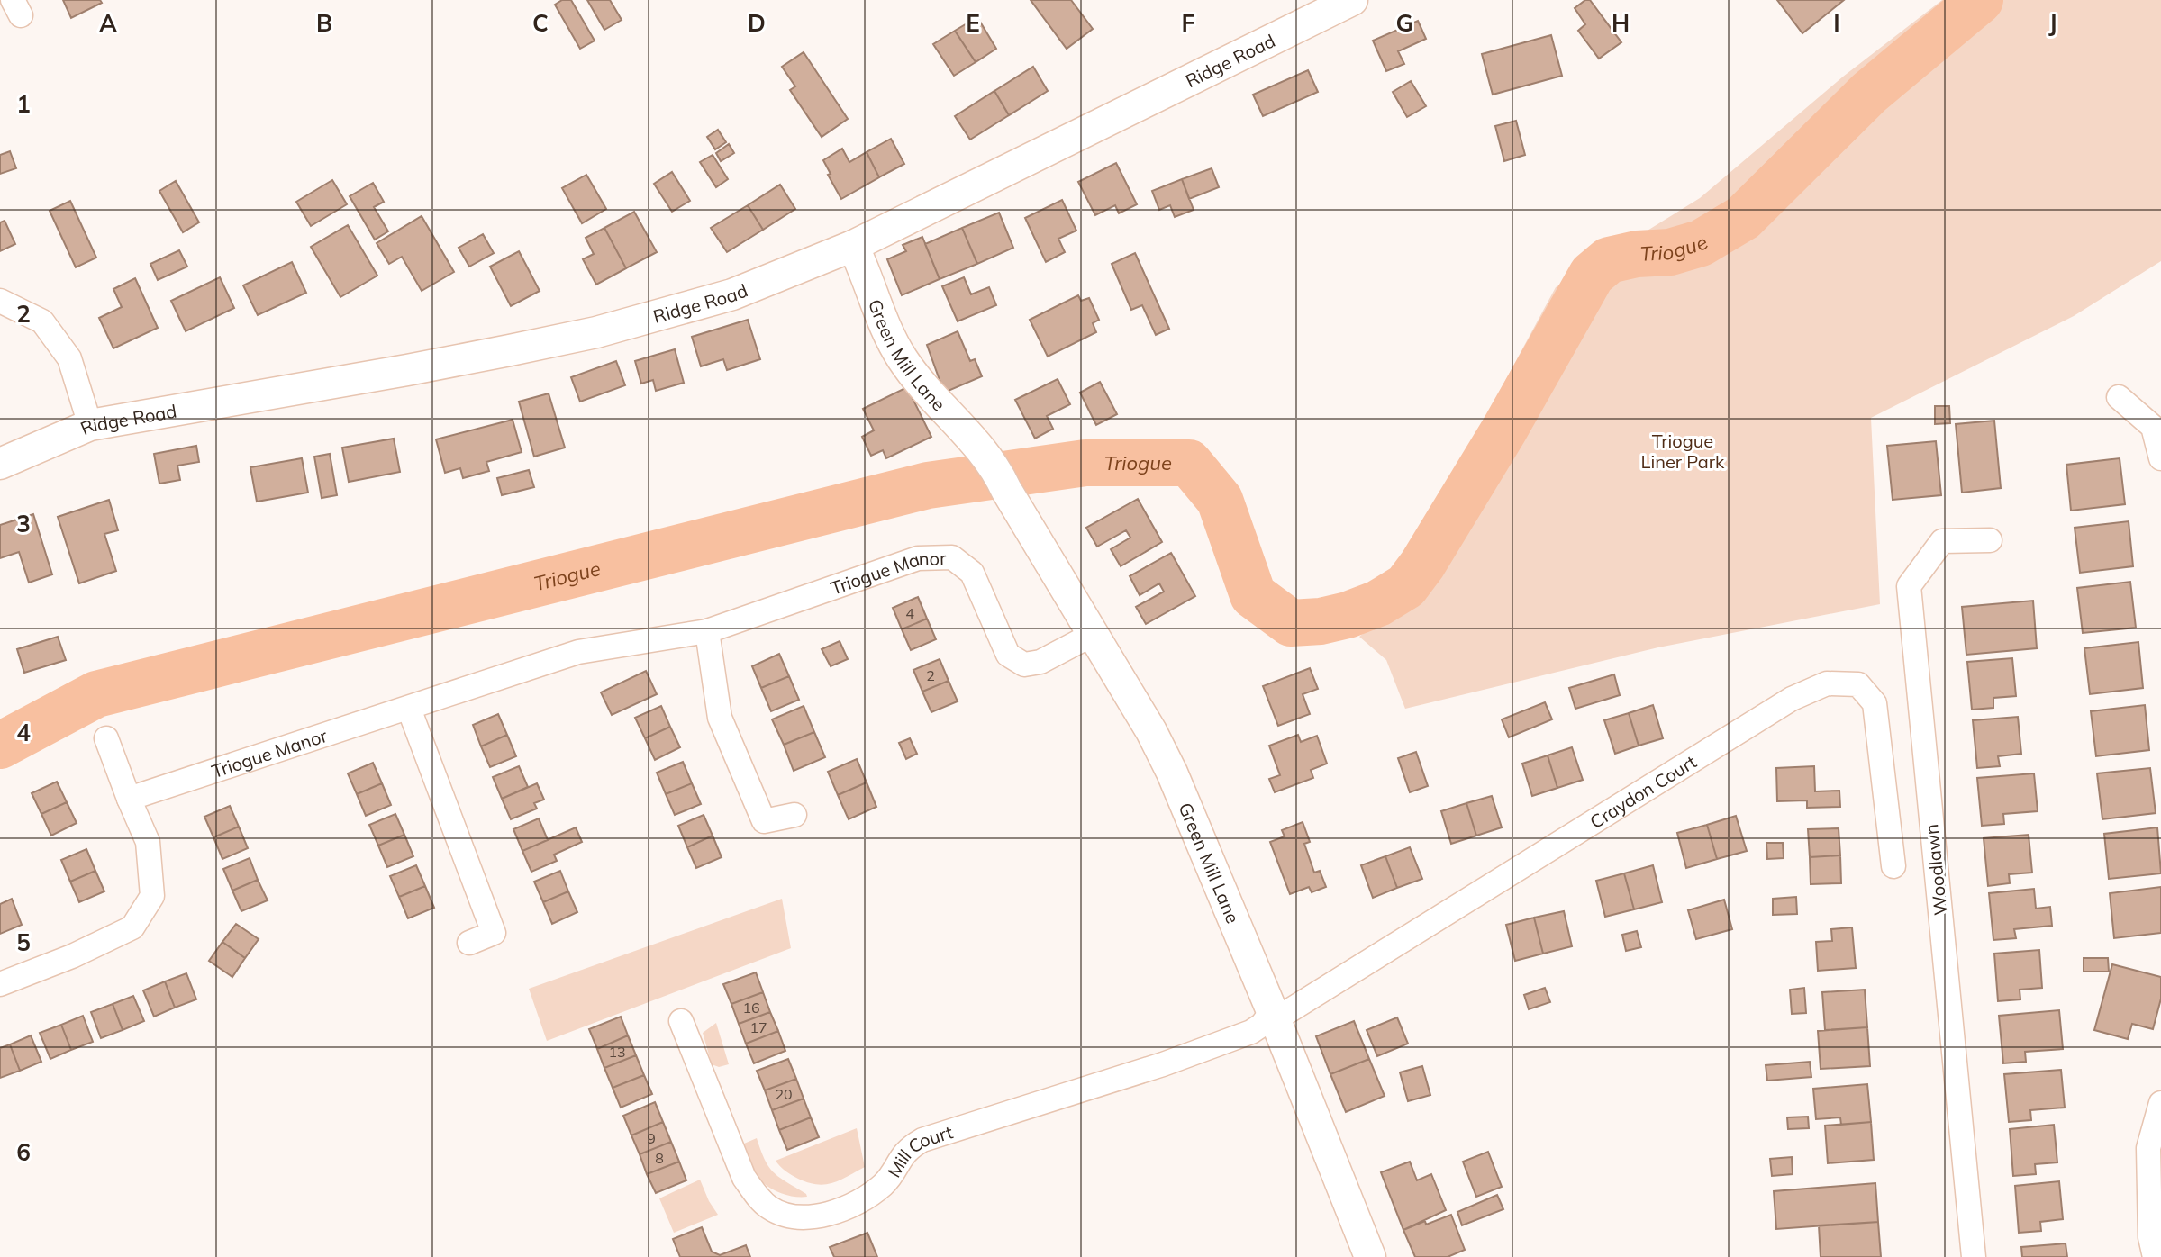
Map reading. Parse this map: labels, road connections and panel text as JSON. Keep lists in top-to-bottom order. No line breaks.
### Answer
{"streets":{"street":["Ridge Road","Green Mill Lane","Triogue Manor","Craydon Court","Woodlawn","Mill Court"]},"crossings":[["Ridge Road","Green Mill Lane"],["Green Mill Lane","Triogue Manor"],["Green Mill Lane","Craydon Court"],["Green Mill Lane","Mill Court"],["Craydon Court","Mill Court"]],"water":["Triogue"],"parks":["Triogue Liner Park"],"house_numbers":["4","2","16","17","13","20","9","8"],"grid":{"columns":["A","B","C","D","E","F","G","H","I","J"],"rows":["1","2","3","4","5","6"]}}
